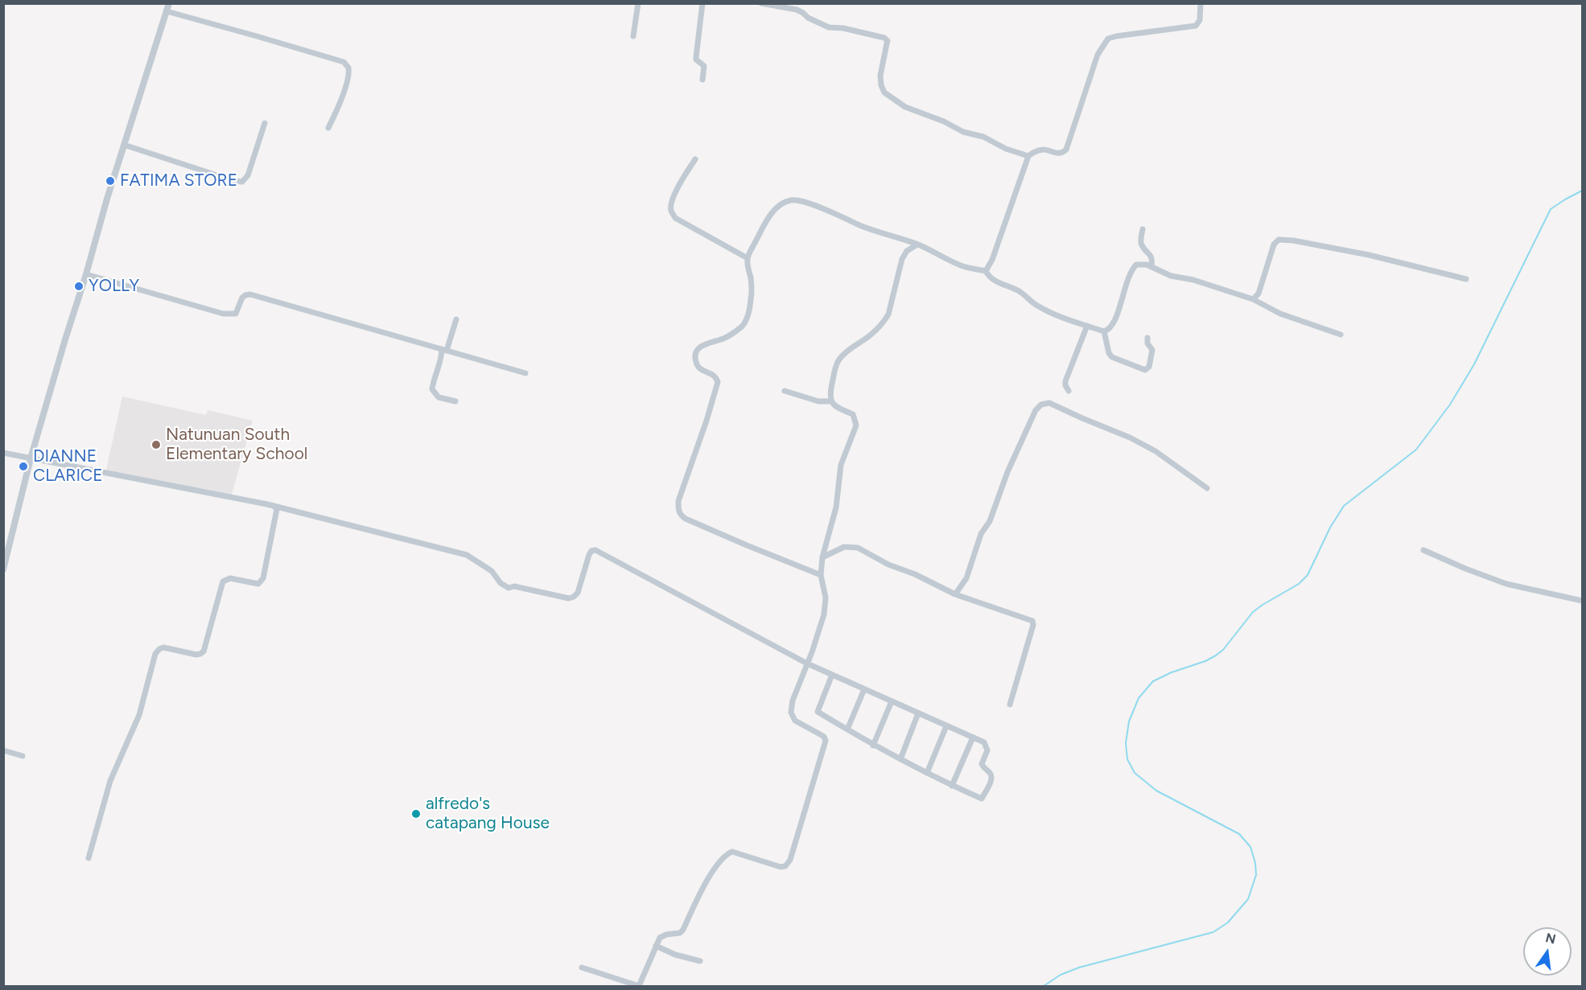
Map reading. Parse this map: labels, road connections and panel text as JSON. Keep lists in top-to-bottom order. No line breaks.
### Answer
{"places":["FATIMA STORE","YOLLY","Natunuan South Elementary School","DIANNE CLARICE","alfredo's catapang House"],"north":"top"}
